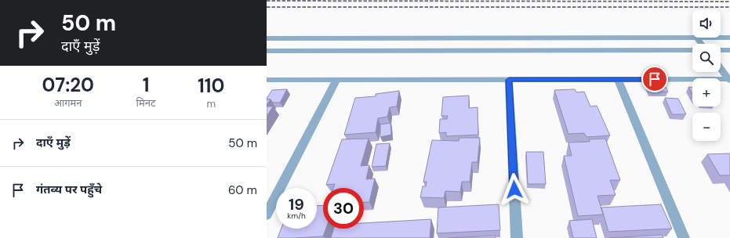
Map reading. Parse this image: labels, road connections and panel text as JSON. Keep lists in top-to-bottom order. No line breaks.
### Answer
{"page":{"turn":["50 m","दाएँ मुड़ें"],"map_buttons":["+","−"],"eta":["07:20","आगमन","1","मिनट","110","m"],"list":[{"name":"दाएँ मुड़ें","value":"50 m"},{"name":"गंतव्य पर पहुँचे","value":"60 m"}],"speed":"19 km/h","limit":"30"}}
